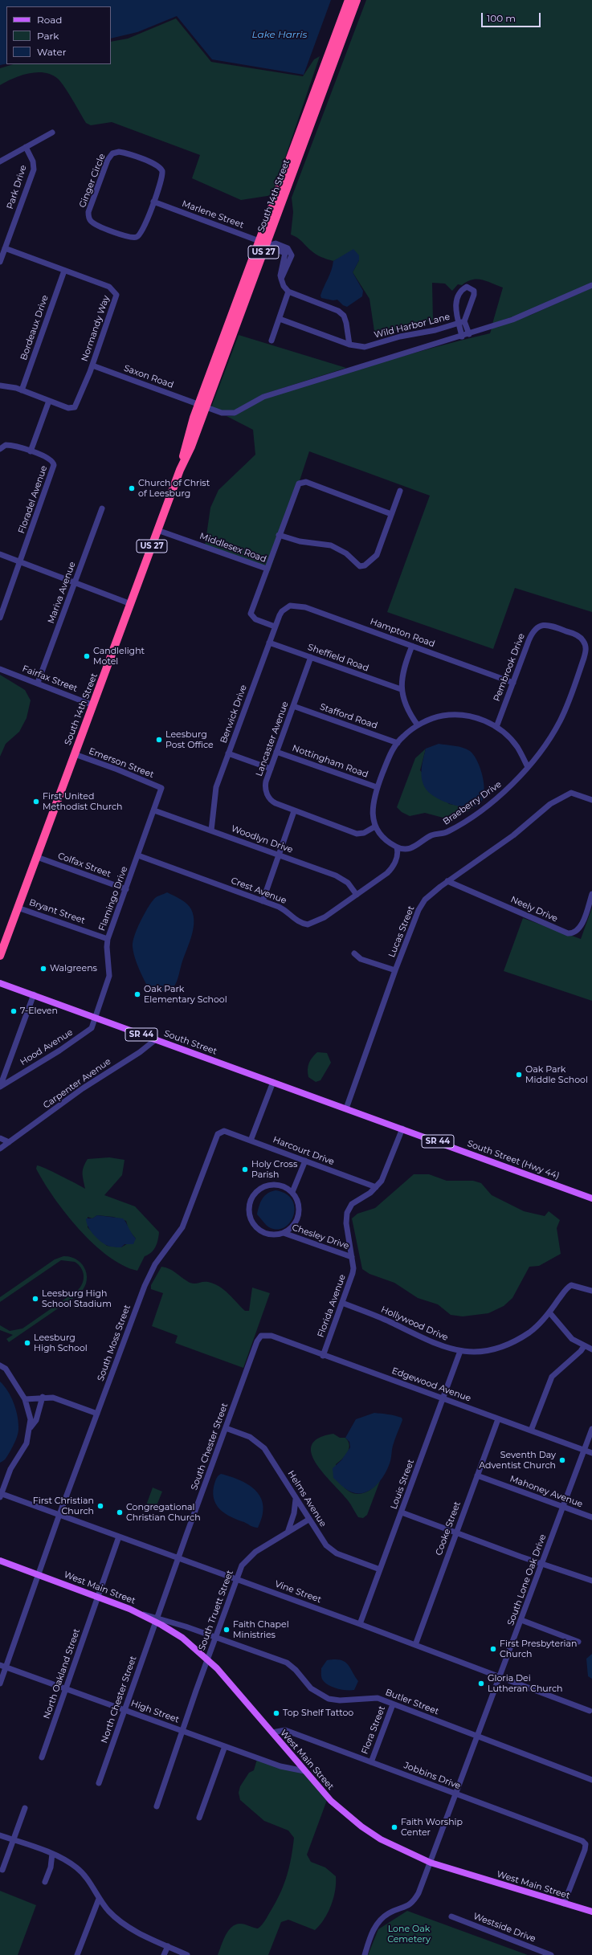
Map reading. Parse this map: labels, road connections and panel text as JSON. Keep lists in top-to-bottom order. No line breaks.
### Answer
{"streets":{"highway":["South 14th Street","US 27"],"main road":["SR 44","South Street","South Street (Hwy 44)","West Main Street"],"street":["Ginger Circle","Park Drive","Marlene Street","Wild Harbor Lane","Bordeaux Drive","Normandy Way","Saxon Road","Floradel Avenue","Middlesex Road","Mariva Avenue","Hampton Road","Sheffield Road","Pembrook Drive","Fairfax Street","Berwick Drive","Stafford Road","Lancaster Avenue","Nottingham Road","Emerson Street","Braeberry Drive","Woodlyn Drive","Colfax Street","Crest Avenue","Flamingo Drive","Neely Drive","Bryant Street","Lucas Street","Hood Avenue","Carpenter Avenue","Harcourt Drive","Chesley Drive","Florida Avenue","Hollywood Drive","South Moss Street","Edgewood Avenue","South Chester Street","Louis Street","Mahoney Avenue","Helms Avenue","Cooke Street","South Lone Oak Drive","Vine Street","South Truett Street","North Oakland Street","North Chester Street","Butler Street","High Street","Flora Street","Jobbins Drive","Westside Drive"]},"crossings":[["Ginger Circle","Marlene Street"],["Park Drive","Normandy Way"],["South 14th Street","Marlene Street"],["South 14th Street","Saxon Road"],["South 14th Street","Middlesex Road"],["South 14th Street","Fairfax Street"],["South 14th Street","Emerson Street"],["South 14th Street","Colfax Street"],["South 14th Street","Bryant Street"],["Bordeaux Drive","Normandy Way"],["Normandy Way","Saxon Road"],["Middlesex Road","Berwick Drive"],["Mariva Avenue","Fairfax Street"],["Hampton Road","Pembrook Drive"],["Hampton Road","Berwick Drive"],["Sheffield Road","Berwick Drive"],["Sheffield Road","Lancaster Avenue"],["Pembrook Drive","Braeberry Drive"],["Berwick Drive","Woodlyn Drive"],["Stafford Road","Lancaster Avenue"],["Lancaster Avenue","Nottingham Road"],["Emerson Street","Flamingo Drive"],["Braeberry Drive","Crest Avenue"],["Woodlyn Drive","Crest Avenue"],["Woodlyn Drive","Flamingo Drive"],["Colfax Street","Flamingo Drive"],["Crest Avenue","Flamingo Drive"],["Flamingo Drive","Bryant Street"],["Flamingo Drive","South Street"],["Flamingo Drive","Hood Avenue"],["Neely Drive","Lucas Street"],["Lucas Street","South Street (Hwy 44)"],["South Street","Hood Avenue"],["South Street","Carpenter Avenue"],["South Street","South Street (Hwy 44)"],["Harcourt Drive","Florida Avenue"],["Harcourt Drive","South Moss Street"],["South Street (Hwy 44)","Florida Avenue"],["Chesley Drive","Florida Avenue"],["Florida Avenue","Hollywood Drive"],["Florida Avenue","Edgewood Avenue"],["Hollywood Drive","Louis Street"],["South Moss Street","West Main Street"],["South Moss Street","Vine Street"],["South Moss Street","High Street"],["Edgewood Avenue","South Chester Street"],["Edgewood Avenue","Louis Street"],["Edgewood Avenue","Cooke Street"],["Edgewood Avenue","South Lone Oak Drive"],["South Chester Street","Helms Avenue"],["South Chester Street","West Main Street"],["South Chester Street","Vine Street"],["South Chester Street","North Chester Street"],["South Chester Street","Butler Street"],["Louis Street","Helms Avenue"],["Louis Street","Vine Street"],["Mahoney Avenue","Cooke Street"],["Mahoney Avenue","South Lone Oak Drive"],["Helms Avenue","South Truett Street"],["Cooke Street","Vine Street"],["South Lone Oak Drive","West Main Street"],["South Lone Oak Drive","Vine Street"],["South Lone Oak Drive","Butler Street"],["South Lone Oak Drive","Jobbins Drive"],["West Main Street","South Truett Street"],["West Main Street","North Oakland Street"],["West Main Street","North Chester Street"],["West Main Street","Butler Street"],["West Main Street","High Street"],["West Main Street","Jobbins Drive"],["Vine Street","South Truett Street"],["Vine Street","North Oakland Street"],["South Truett Street","Butler Street"],["South Truett Street","High Street"],["North Oakland Street","High Street"],["North Chester Street","Butler Street"],["North Chester Street","High Street"],["Butler Street","Flora Street"],["Flora Street","Jobbins Drive"]],"water":["Lake Harris"],"parks":["Lone Oak Cemetery"],"places":["Church of Christ of Leesburg","Candlelight Motel","Leesburg Post Office","First United Methodist Church","Walgreens","Oak Park Elementary School","7-Eleven","Oak Park Middle School","Holy Cross Parish","Leesburg High School Stadium","Leesburg High School","Seventh Day Adventist Church","First Christian Church","Congregational Christian Church","Faith Chapel Ministries","First Presbyterian Church","Gloria Dei Lutheran Church","Top Shelf Tattoo","Faith Worship Center"],"legend":["Road","Park","Water"],"scale_bar":"100 m"}
